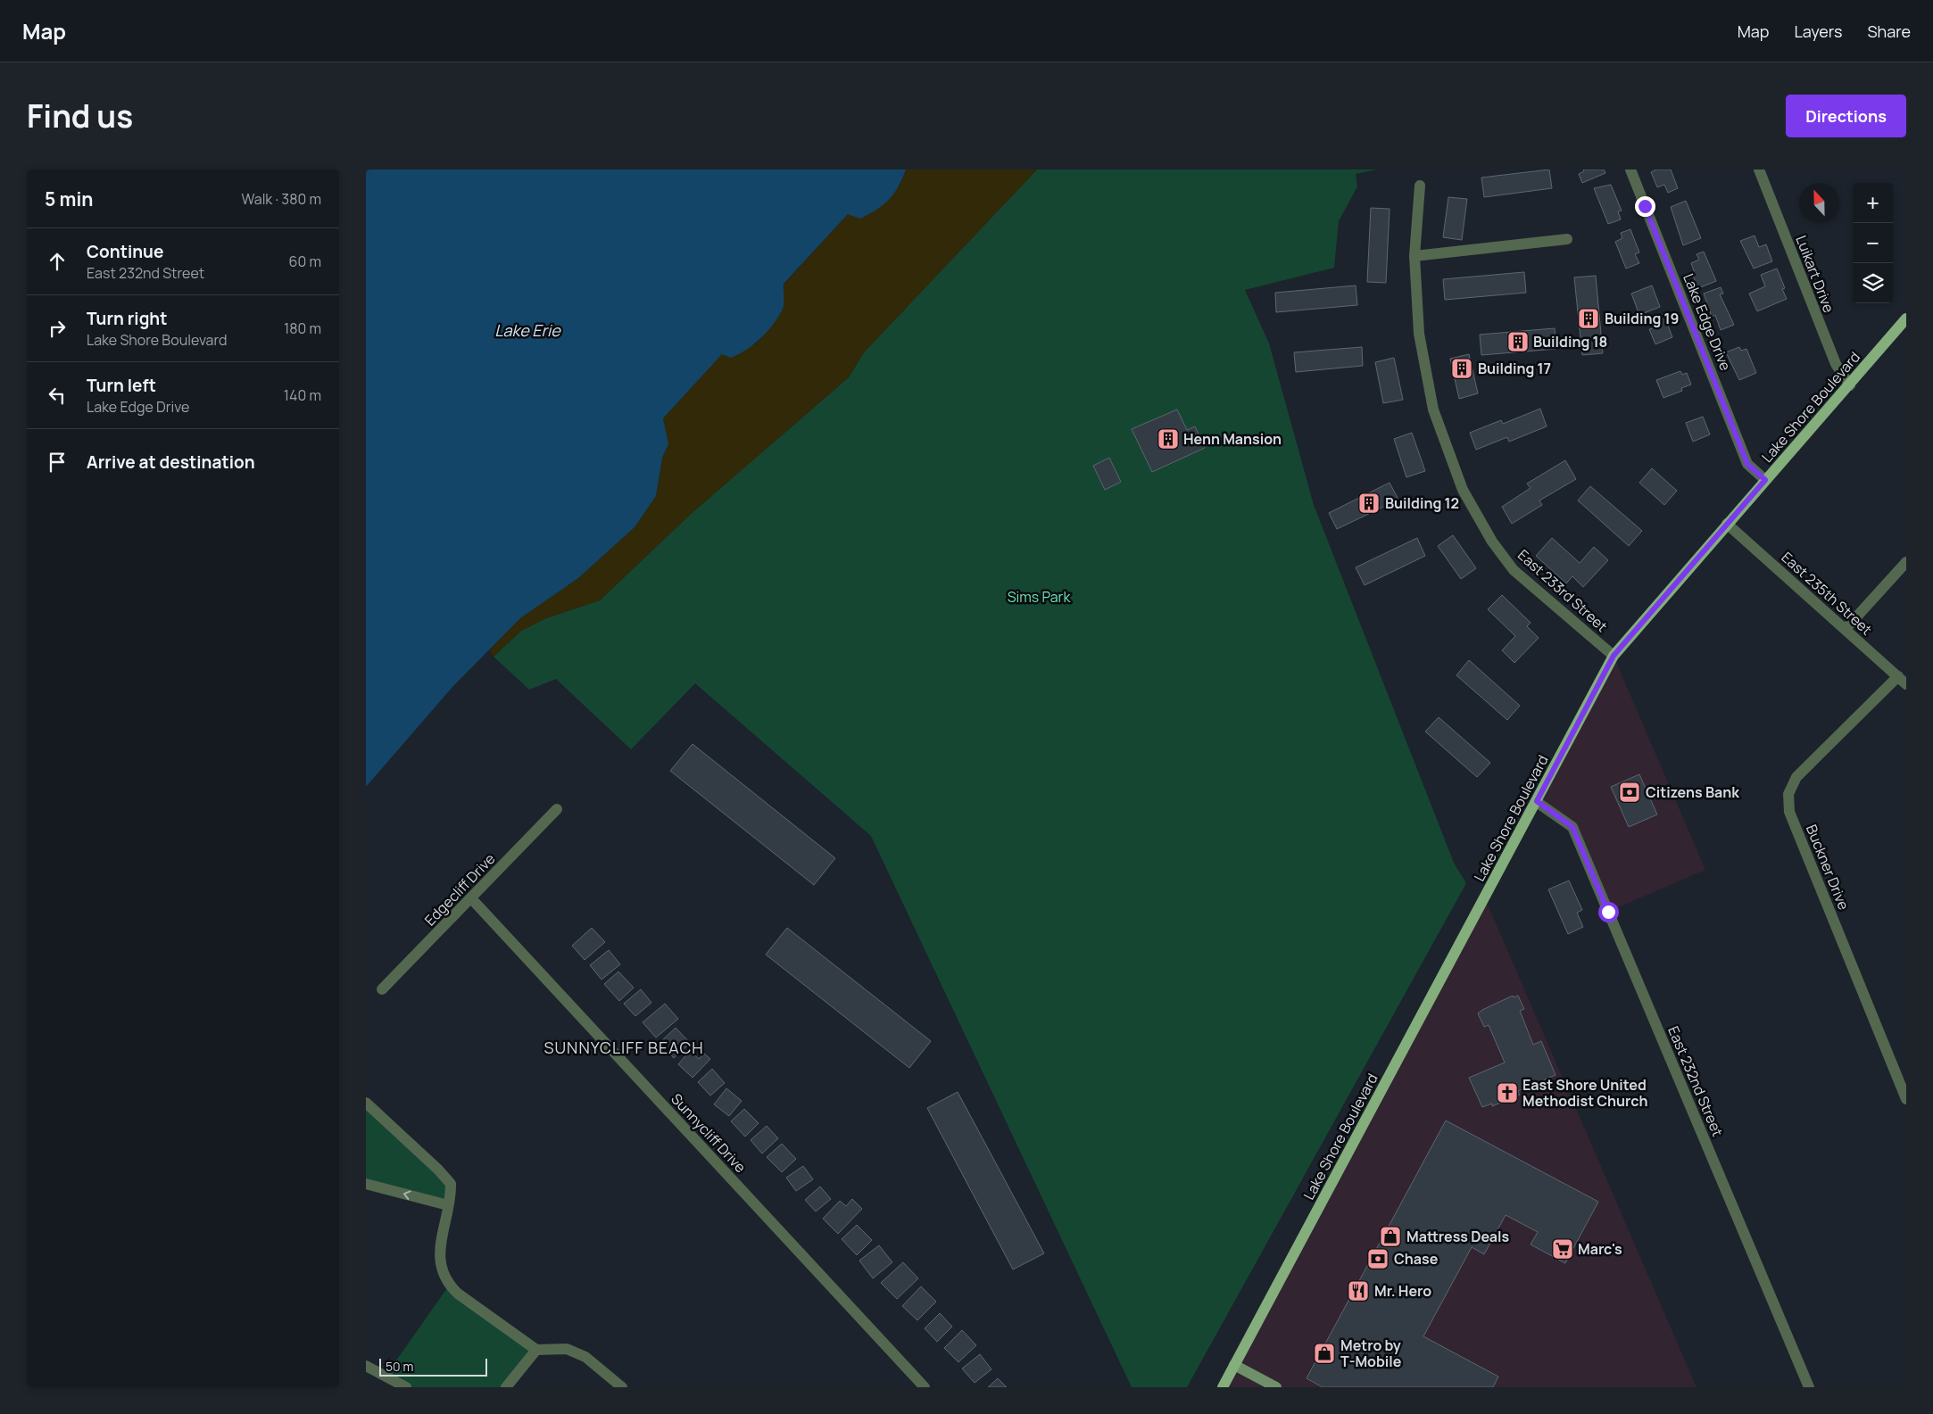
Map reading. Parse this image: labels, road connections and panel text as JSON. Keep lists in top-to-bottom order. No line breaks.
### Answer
{"streets":{"main road":["Lake Shore Boulevard"],"street":["Luikart Drive","Lake Edge Drive","East 233rd Street","East 235th Street","Buckner Drive","Edgecliff Drive","East 232nd Street","Sunnycliff Drive"]},"crossings":[["Luikart Drive","Lake Shore Boulevard"],["Lake Edge Drive","Lake Shore Boulevard"],["Lake Shore Boulevard","East 233rd Street"],["Lake Shore Boulevard","East 235th Street"],["Lake Shore Boulevard","East 232nd Street"],["East 235th Street","Buckner Drive"],["Edgecliff Drive","Sunnycliff Drive"]],"districts":["SUNNYCLIFF BEACH"],"water":["Lake Erie"],"parks":["Sims Park"],"places":{"building":["Building 19","Building 18","Building 17","Henn Mansion","Building 12"],"bank":["Citizens Bank","Chase"],"church":["East Shore United Methodist Church"],"shop":["Mattress Deals","Metro by T-Mobile"],"supermarket":["Marc's"],"restaurant":["Mr. Hero"]},"scale_bar":"50 m","north":"top","page":{"header":"Map","nav":["Map","Layers","Share"],"title":"Find us","buttons":"Directions","heading":["5 min","Walk · 380 m"],"map_buttons":["+","−"],"list":[["Continue","East 232nd Street","60 m"],["Turn right","Lake Shore Boulevard","180 m"],["Turn left","Lake Edge Drive","140 m"],"Arrive at destination"],"scale":"50 m"}}
